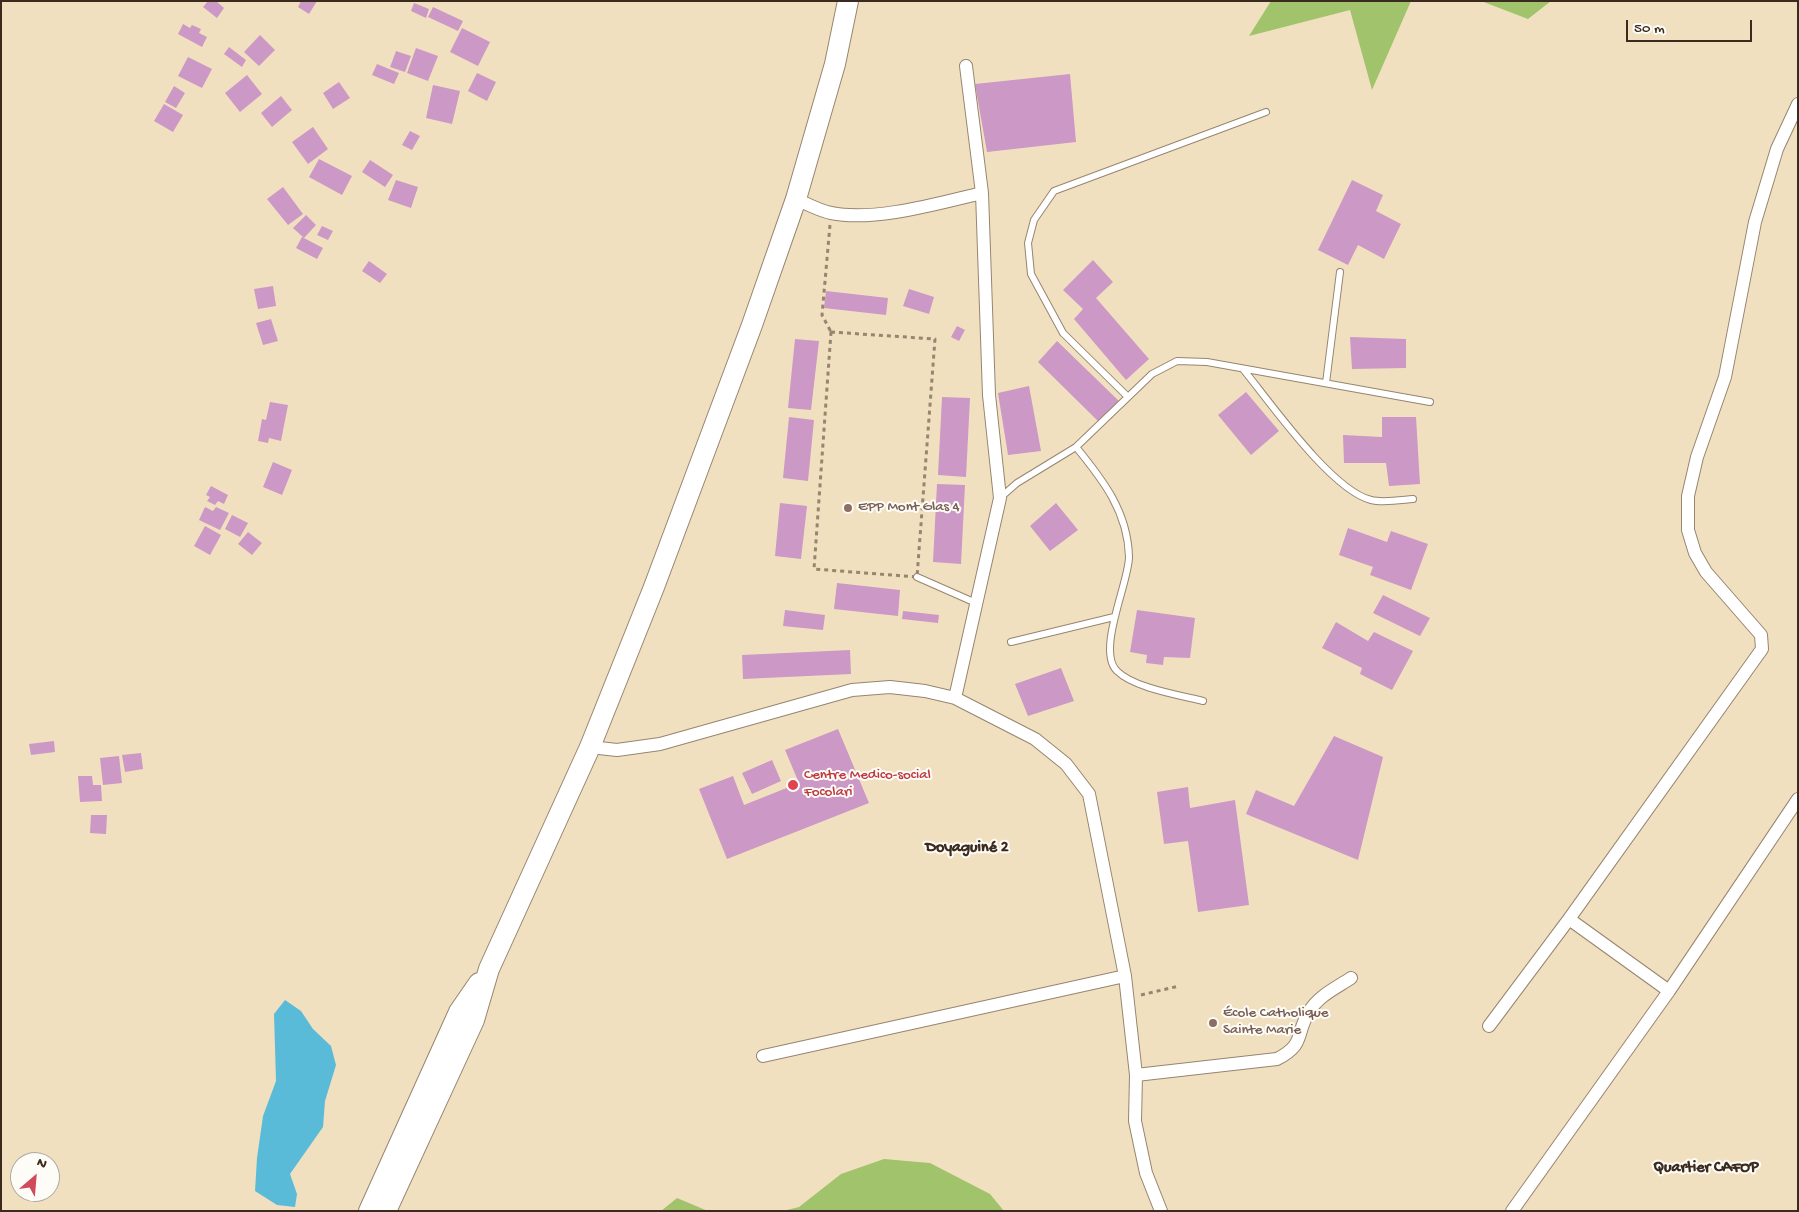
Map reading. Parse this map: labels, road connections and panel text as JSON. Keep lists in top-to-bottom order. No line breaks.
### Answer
{"districts":["Doyaguiné 2","Quartier CAFOP"],"places":["EPP Mont Glas 4","Centre Medico-social Focolari","École Catholique Sainte Marie"],"scale_bar":"50 m","north":"top right"}
